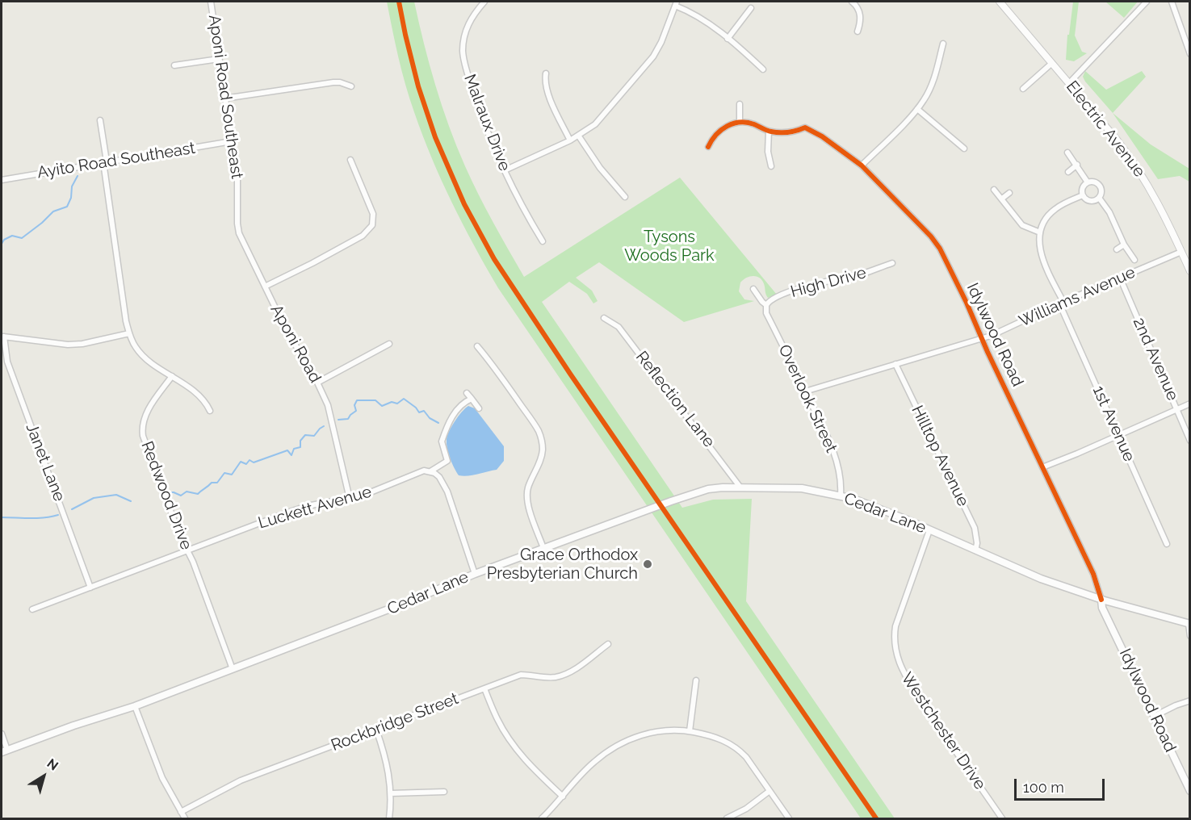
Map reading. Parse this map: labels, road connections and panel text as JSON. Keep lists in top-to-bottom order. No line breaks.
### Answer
{"streets":{"main road":["Idylwood Road","Cedar Lane"],"street":["Aponi Road Southeast","Malraux Drive","Electric Avenue","Ayito Road Southeast","High Drive","Williams Avenue","Aponi Road","2nd Avenue","Overlook Street","Reflection Lane","1st Avenue","Hilltop Avenue","Janet Lane","Redwood Drive","Luckett Avenue","Rockbridge Street","Westchester Drive"]},"crossings":[["Aponi Road Southeast","Ayito Road Southeast"],["Aponi Road Southeast","Aponi Road"],["Electric Avenue","Williams Avenue"],["High Drive","Overlook Street"],["Williams Avenue","Idylwood Road"],["Williams Avenue","2nd Avenue"],["Williams Avenue","Overlook Street"],["Williams Avenue","1st Avenue"],["Williams Avenue","Hilltop Avenue"],["Idylwood Road","Cedar Lane"],["Aponi Road","Luckett Avenue"],["Overlook Street","Cedar Lane"],["Reflection Lane","Cedar Lane"],["Hilltop Avenue","Cedar Lane"],["Janet Lane","Luckett Avenue"],["Redwood Drive","Luckett Avenue"],["Redwood Drive","Cedar Lane"],["Cedar Lane","Westchester Drive"]],"parks":["Tysons Woods Park"],"places":["Grace Orthodox Presbyterian Church"],"scale_bar":"100 m","north":"top right"}
